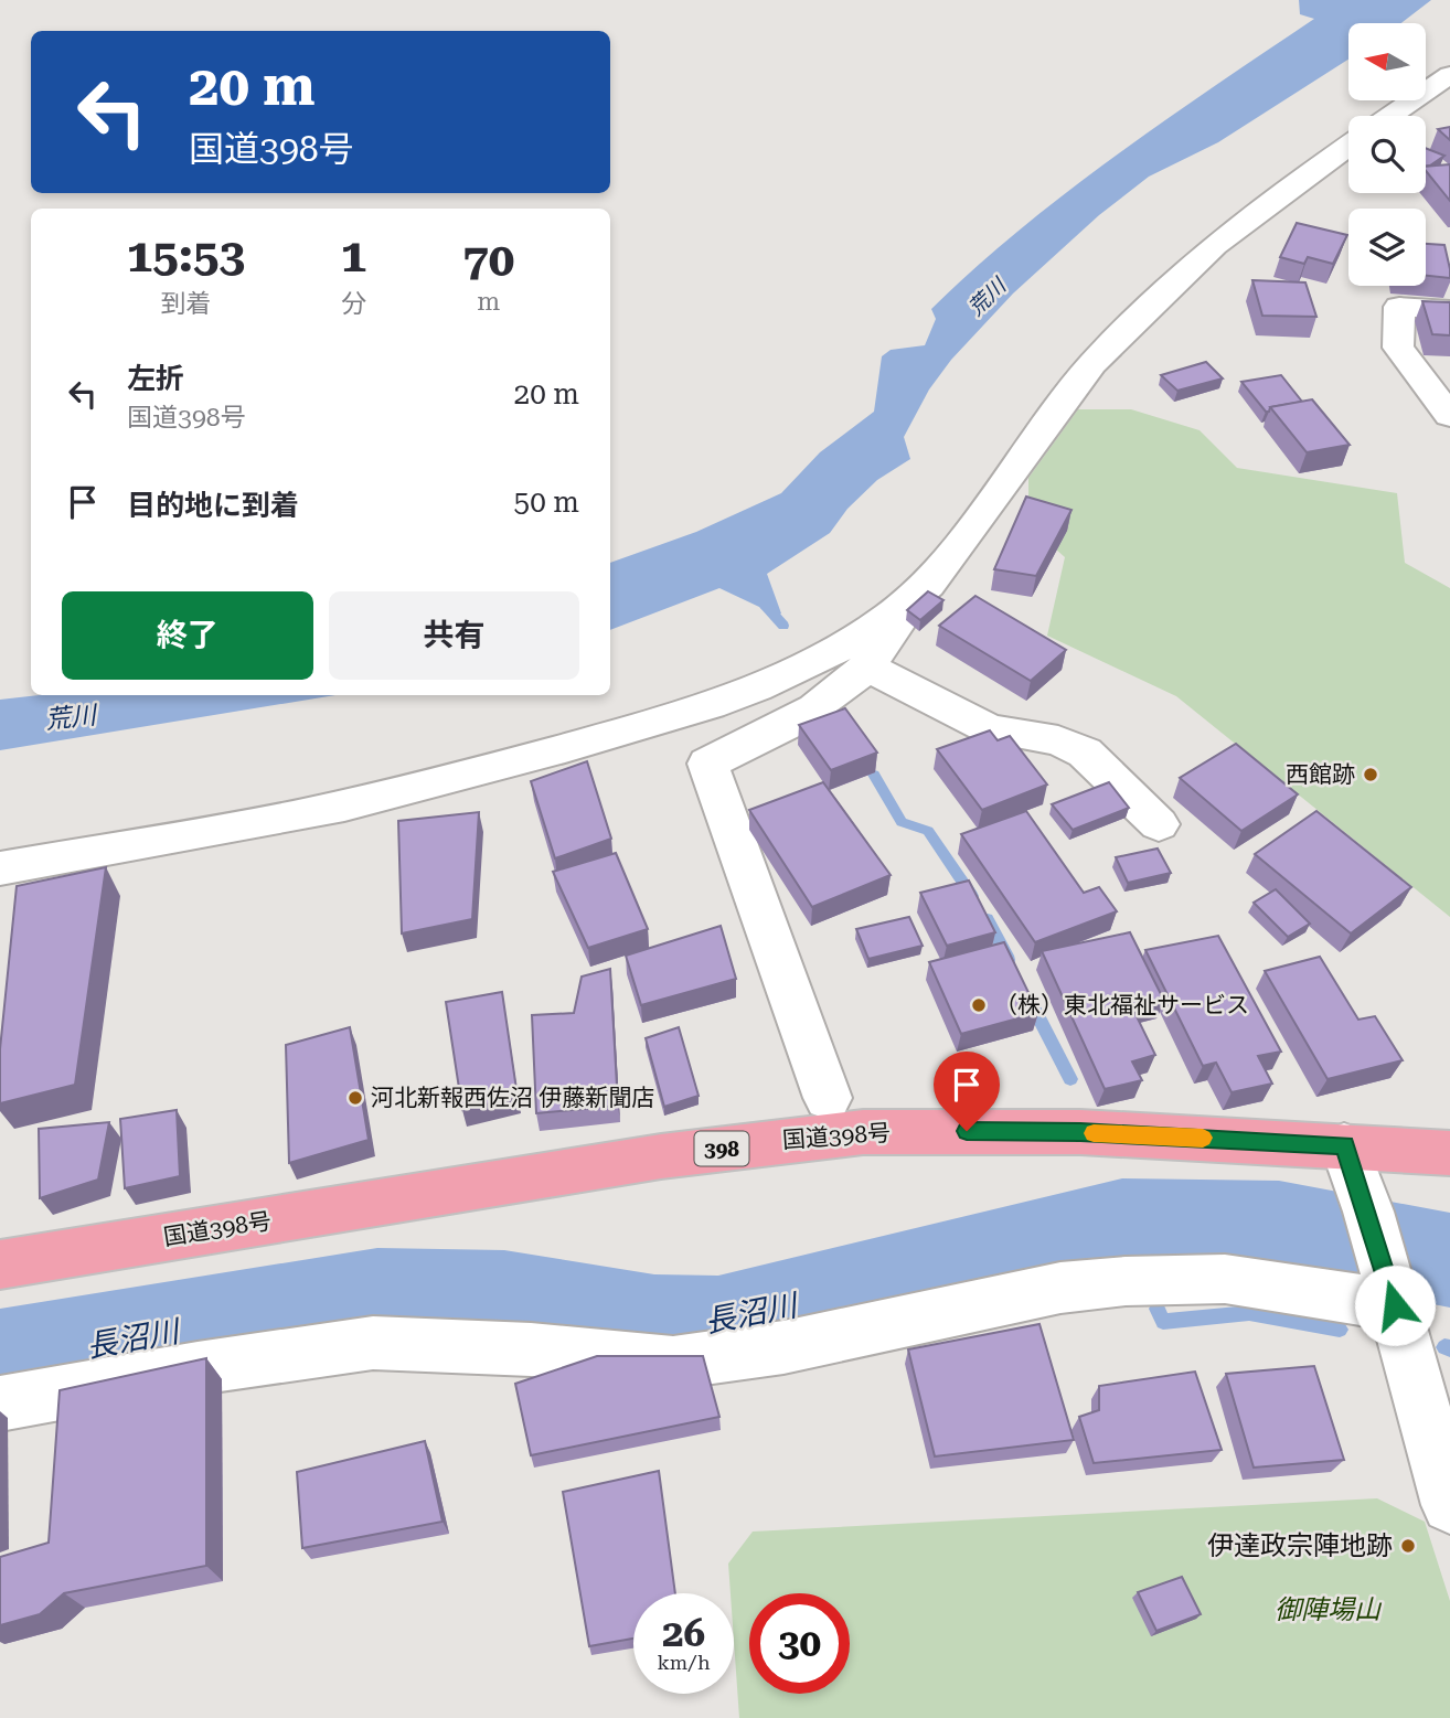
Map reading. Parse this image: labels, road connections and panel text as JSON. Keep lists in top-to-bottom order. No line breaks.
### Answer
{"streets":{"highway":["国道398号","398"]},"water":["荒川","長沼川"],"parks":["御陣場山"],"places":["西館跡","（株）東北福祉サービス","河北新報西佐沼 伊藤新聞店","伊達政宗陣地跡"],"north":"left","page":{"turn":["20 m","国道398号"],"eta":["15:53","到着","1","分","70","m"],"list":[{"name":"左折","note":"国道398号","value":"20 m"},{"name":"目的地に到着","value":"50 m"}],"buttons":["終了","共有"],"speed":"26 km/h","limit":"30"}}
